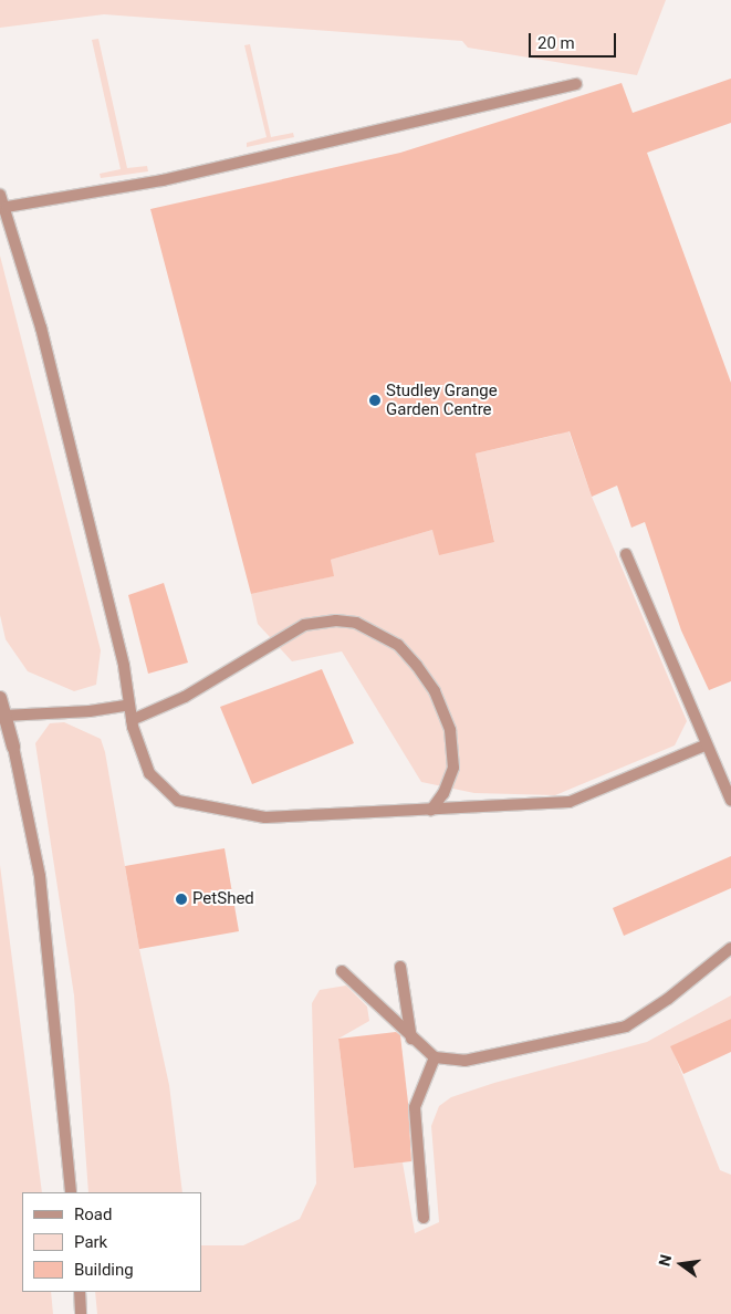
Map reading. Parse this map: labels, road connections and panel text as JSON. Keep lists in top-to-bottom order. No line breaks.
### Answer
{"places":["Studley Grange Garden Centre","PetShed"],"legend":["Road","Park","Building"],"scale_bar":"20 m","north":"left"}
